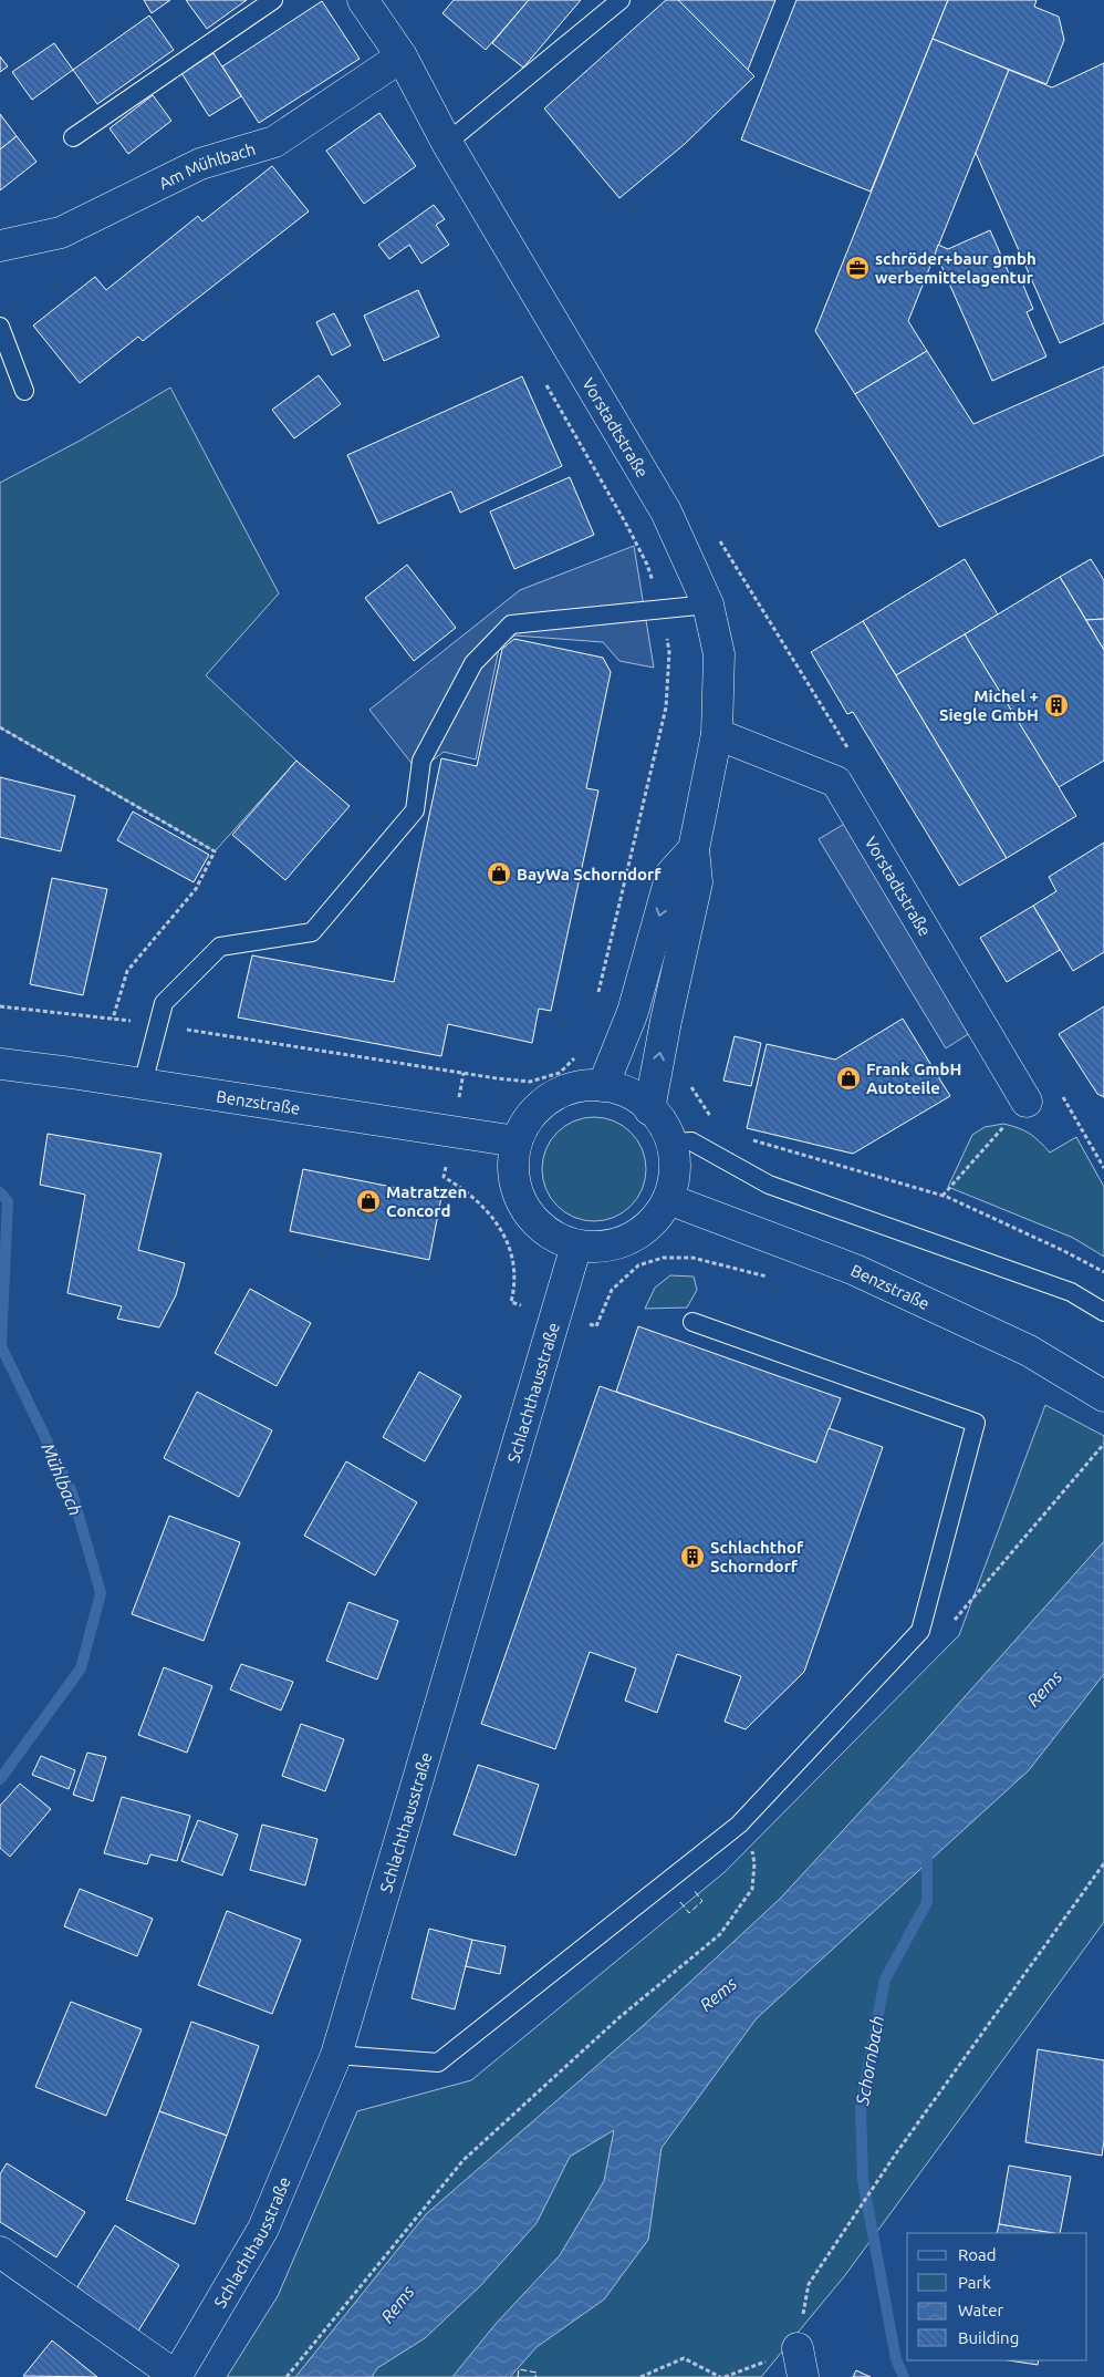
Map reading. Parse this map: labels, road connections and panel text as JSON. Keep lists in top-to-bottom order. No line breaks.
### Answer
{"streets":{"street":["Am Mühlbach","Vorstadtstraße","Benzstraße","Schlachthausstraße"]},"crossings":[["Am Mühlbach","Vorstadtstraße"],["Vorstadtstraße","Benzstraße"],["Vorstadtstraße","Schlachthausstraße"],["Benzstraße","Schlachthausstraße"]],"water":["Mühlbach","Rems","Schornbach"],"places":{"office":["schröder+baur gmbh werbemittelagentur"],"building":["Michel + Siegle GmbH","Schlachthof Schorndorf"],"shop":["BayWa Schorndorf","Frank GmbH Autoteile","Matratzen Concord"]},"legend":["Road","Park","Water","Building"]}
